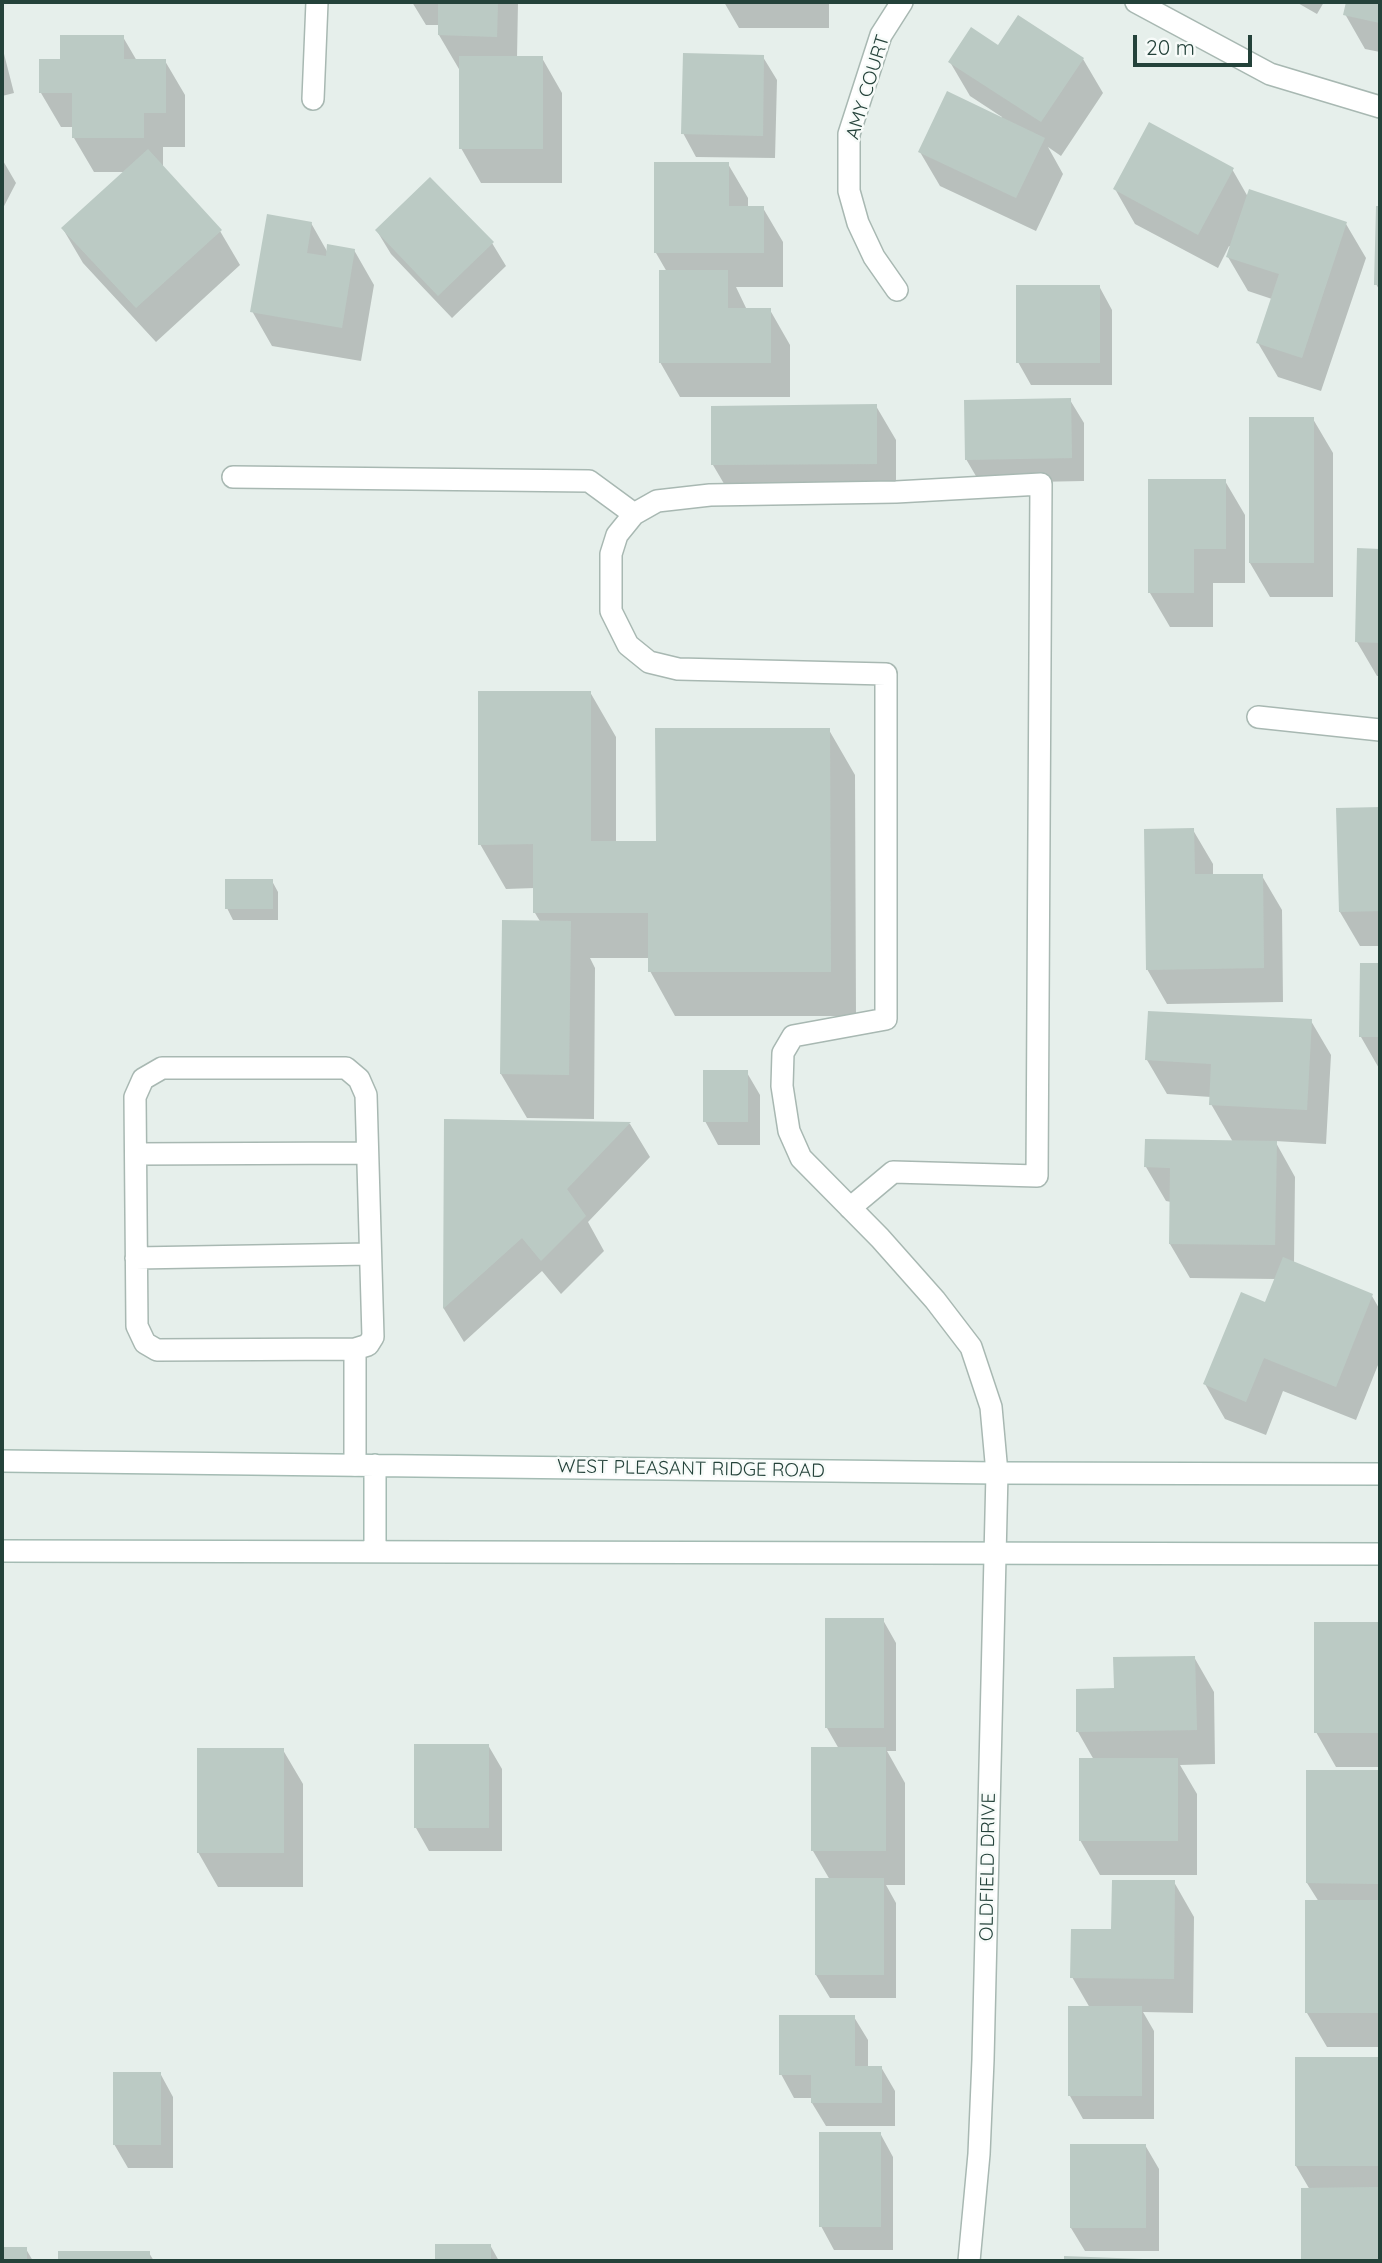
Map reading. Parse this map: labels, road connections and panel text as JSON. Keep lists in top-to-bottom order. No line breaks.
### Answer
{"streets":{"main road":["AMY COURT","WEST PLEASANT RIDGE ROAD","OLDFIELD DRIVE"]},"crossings":[["WEST PLEASANT RIDGE ROAD","OLDFIELD DRIVE"]],"scale_bar":"20 m"}
